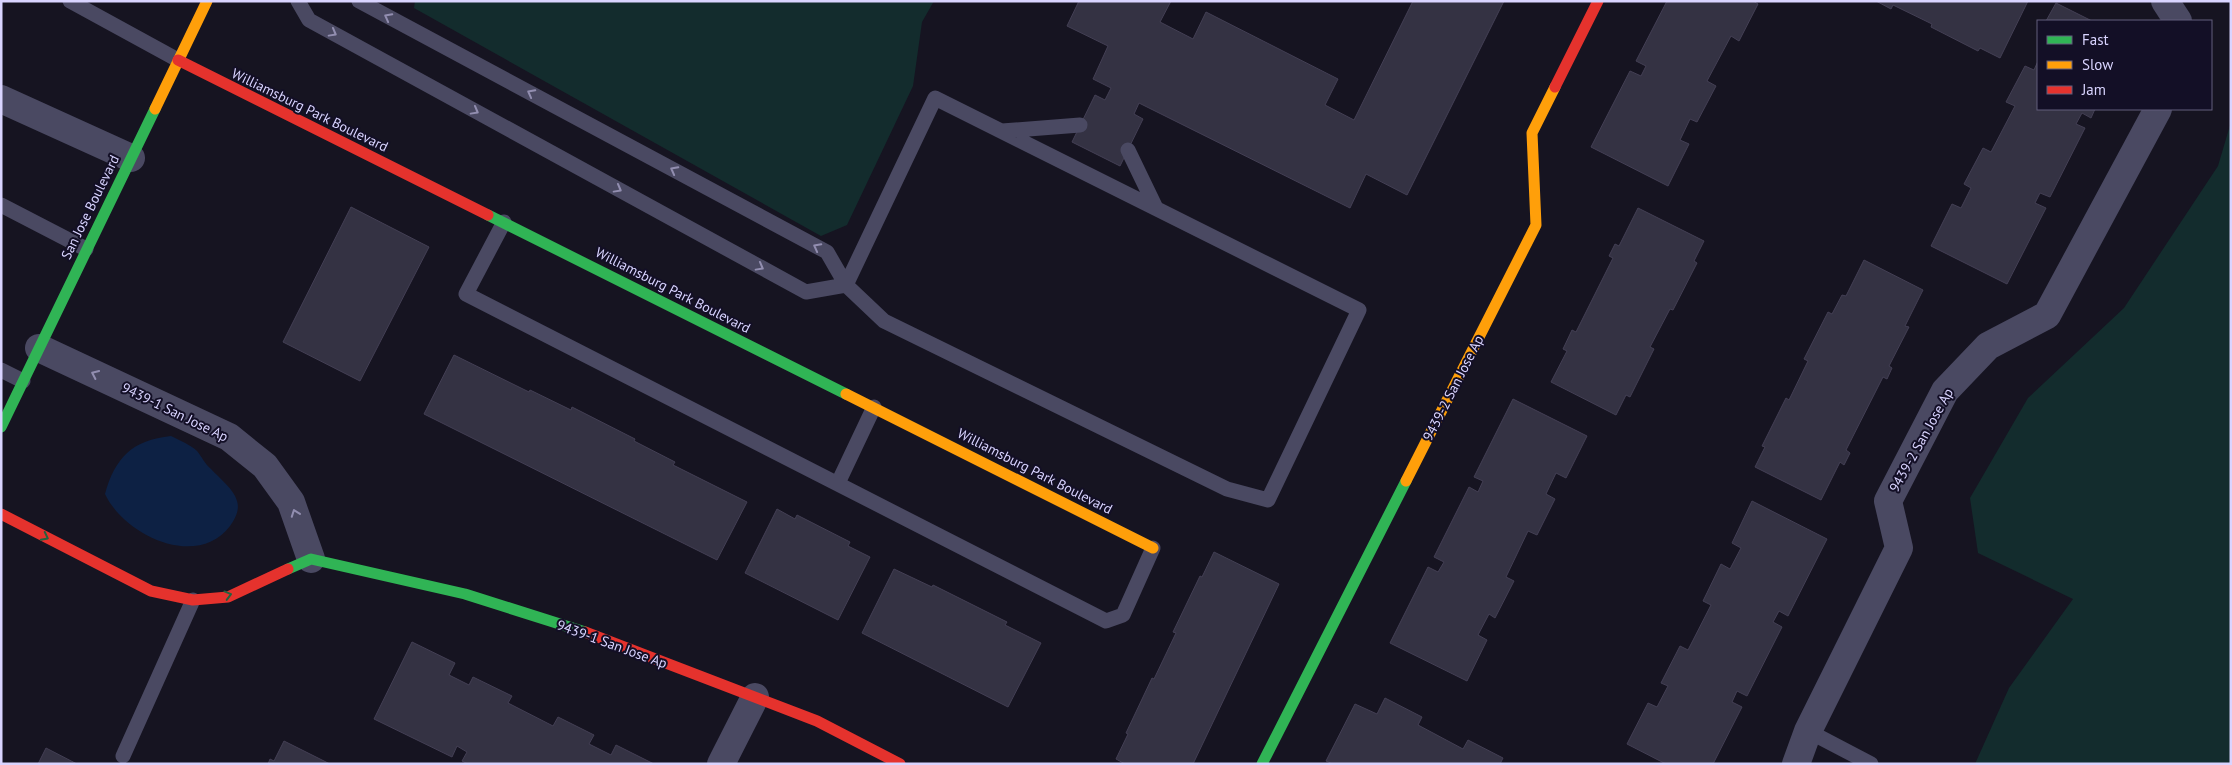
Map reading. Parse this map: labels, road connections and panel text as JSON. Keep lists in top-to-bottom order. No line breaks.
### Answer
{"streets":{"street":["Williamsburg Park Boulevard","San Jose Boulevard","9439-2 San Jose Ap","9439-1 San Jose Ap"]},"crossings":[["Williamsburg Park Boulevard","San Jose Boulevard"],["San Jose Boulevard","9439-1 San Jose Ap"]],"legend":["Fast","Slow","Jam"]}
